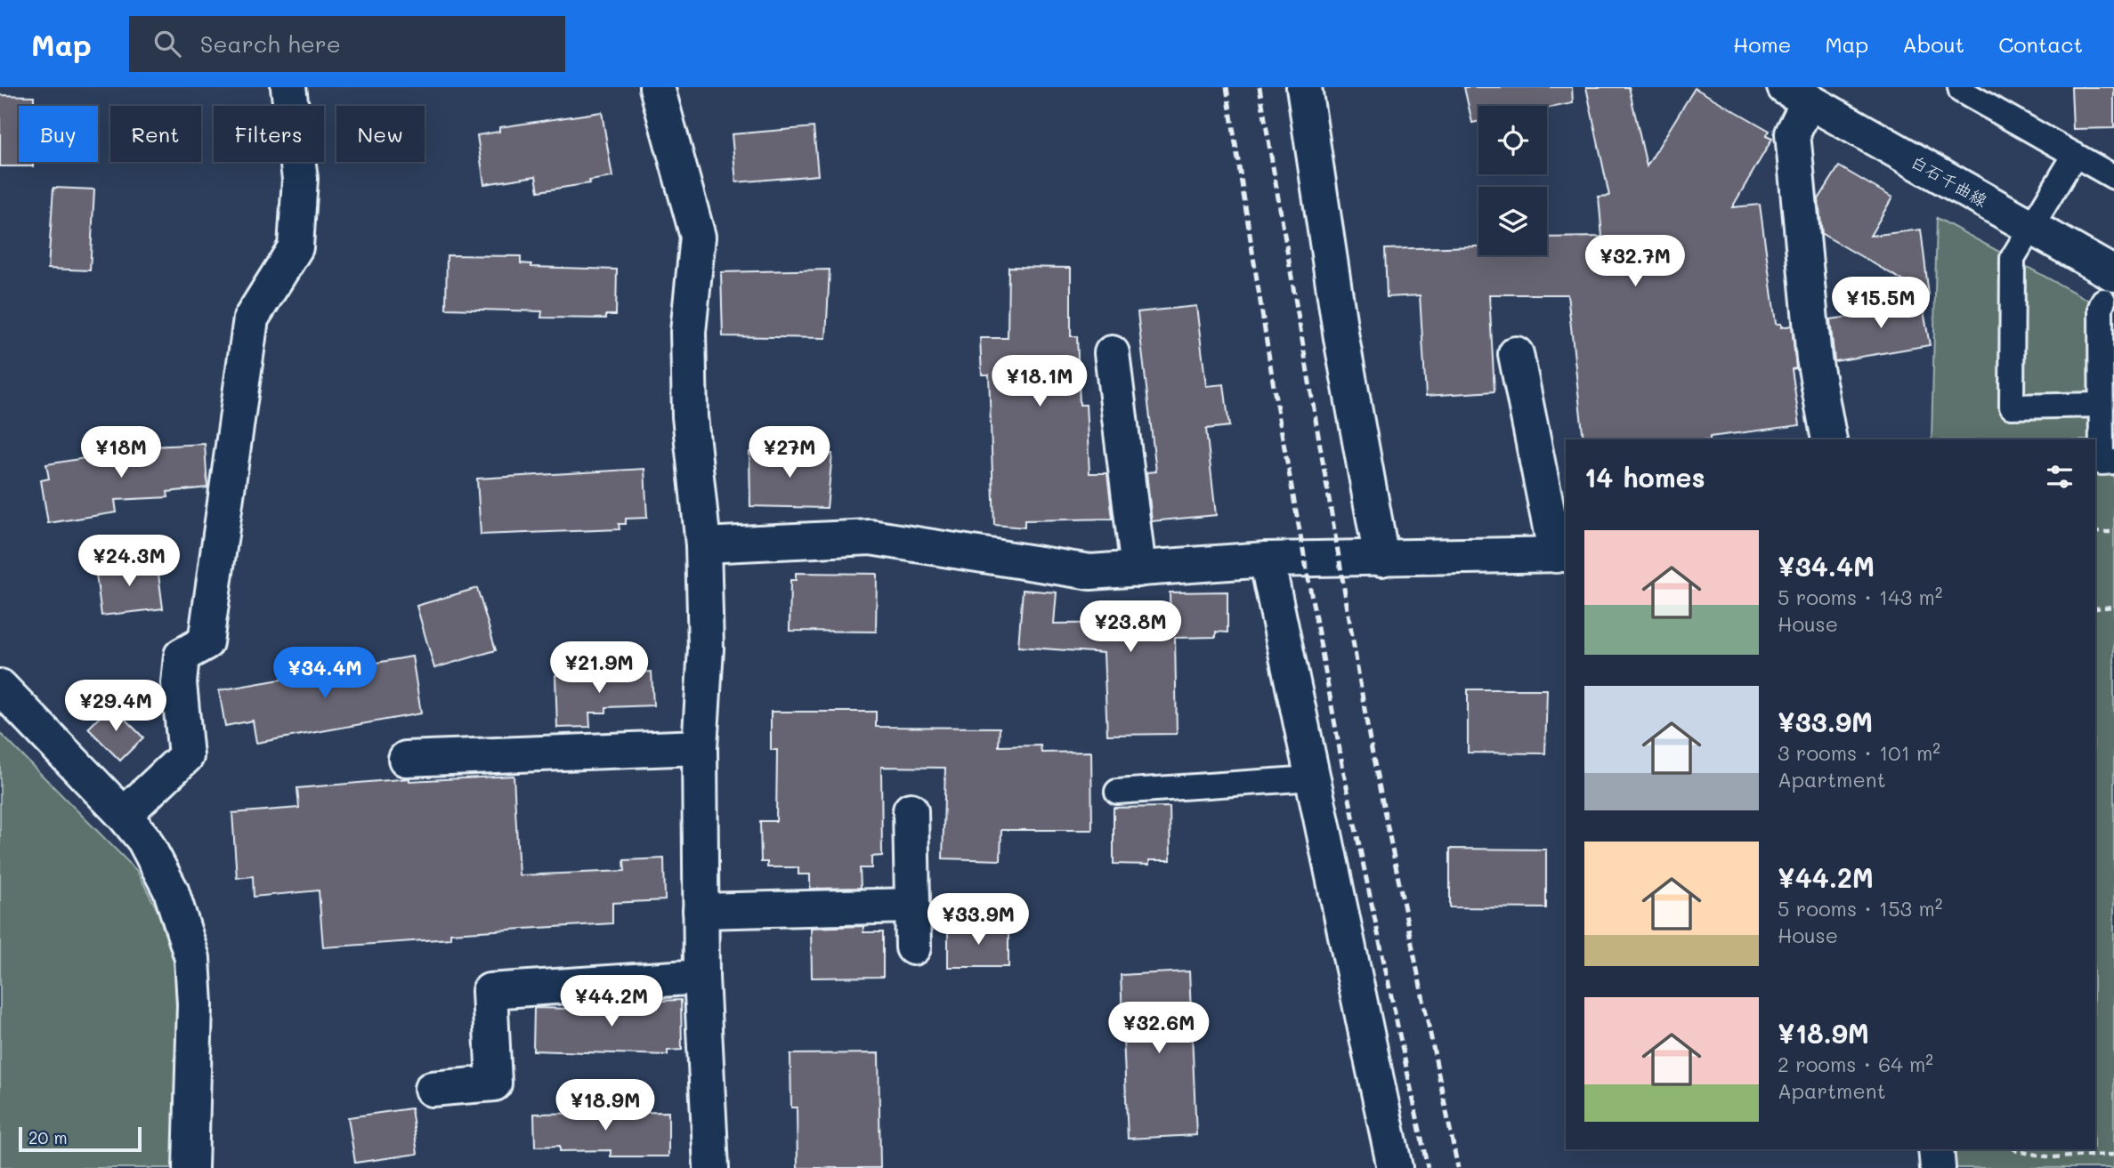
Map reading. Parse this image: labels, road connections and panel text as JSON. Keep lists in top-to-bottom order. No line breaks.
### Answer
{"streets":{"street":["白石千曲線"]},"scale_bar":"20 m","page":{"header":"Map","search":"Search here","nav":["Home","Map","About","Contact"],"chip":["Buy","Rent","Filters","New"],"price":["¥32.7M","¥15.5M","¥18.1M","¥18M","¥27M","¥24.3M","¥23.8M","¥21.9M","¥34.4M","¥29.4M","¥33.9M","¥44.2M","¥32.6M","¥18.9M"],"heading":"14 homes","list":[{"name":"¥34.4M","note":"5 rooms · 143 m² · House"},{"name":"¥33.9M","note":"3 rooms · 101 m² · Apartment"},{"name":"¥44.2M","note":"5 rooms · 153 m² · House"},{"name":"¥18.9M","note":"2 rooms · 64 m² · Apartment"}],"scale":"20 m"}}
